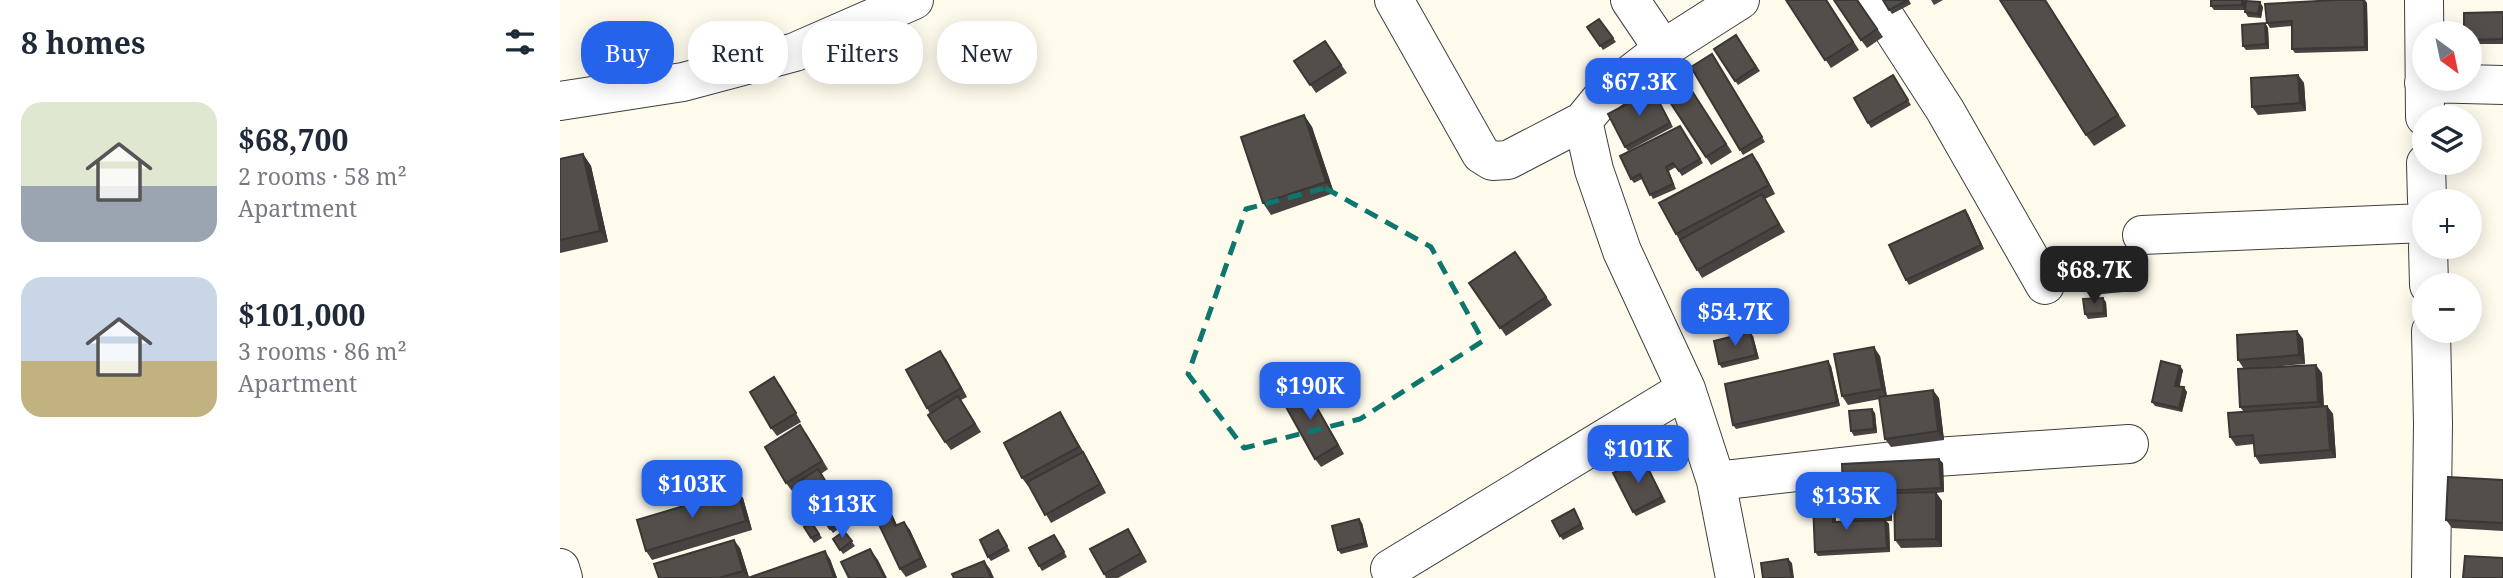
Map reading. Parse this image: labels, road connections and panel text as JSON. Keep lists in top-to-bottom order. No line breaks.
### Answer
{"north":"bottom right","page":{"heading":"8 homes","map_buttons":["+","−"],"chip":["Buy","Rent","Filters","New"],"price":["$67.3K","$68.7K","$54.7K","$190K","$101K","$103K","$135K","$113K"],"list":[{"name":"$68,700","note":"2 rooms · 58 m² · Apartment"},{"name":"$101,000","note":"3 rooms · 86 m² · Apartment"}]}}
